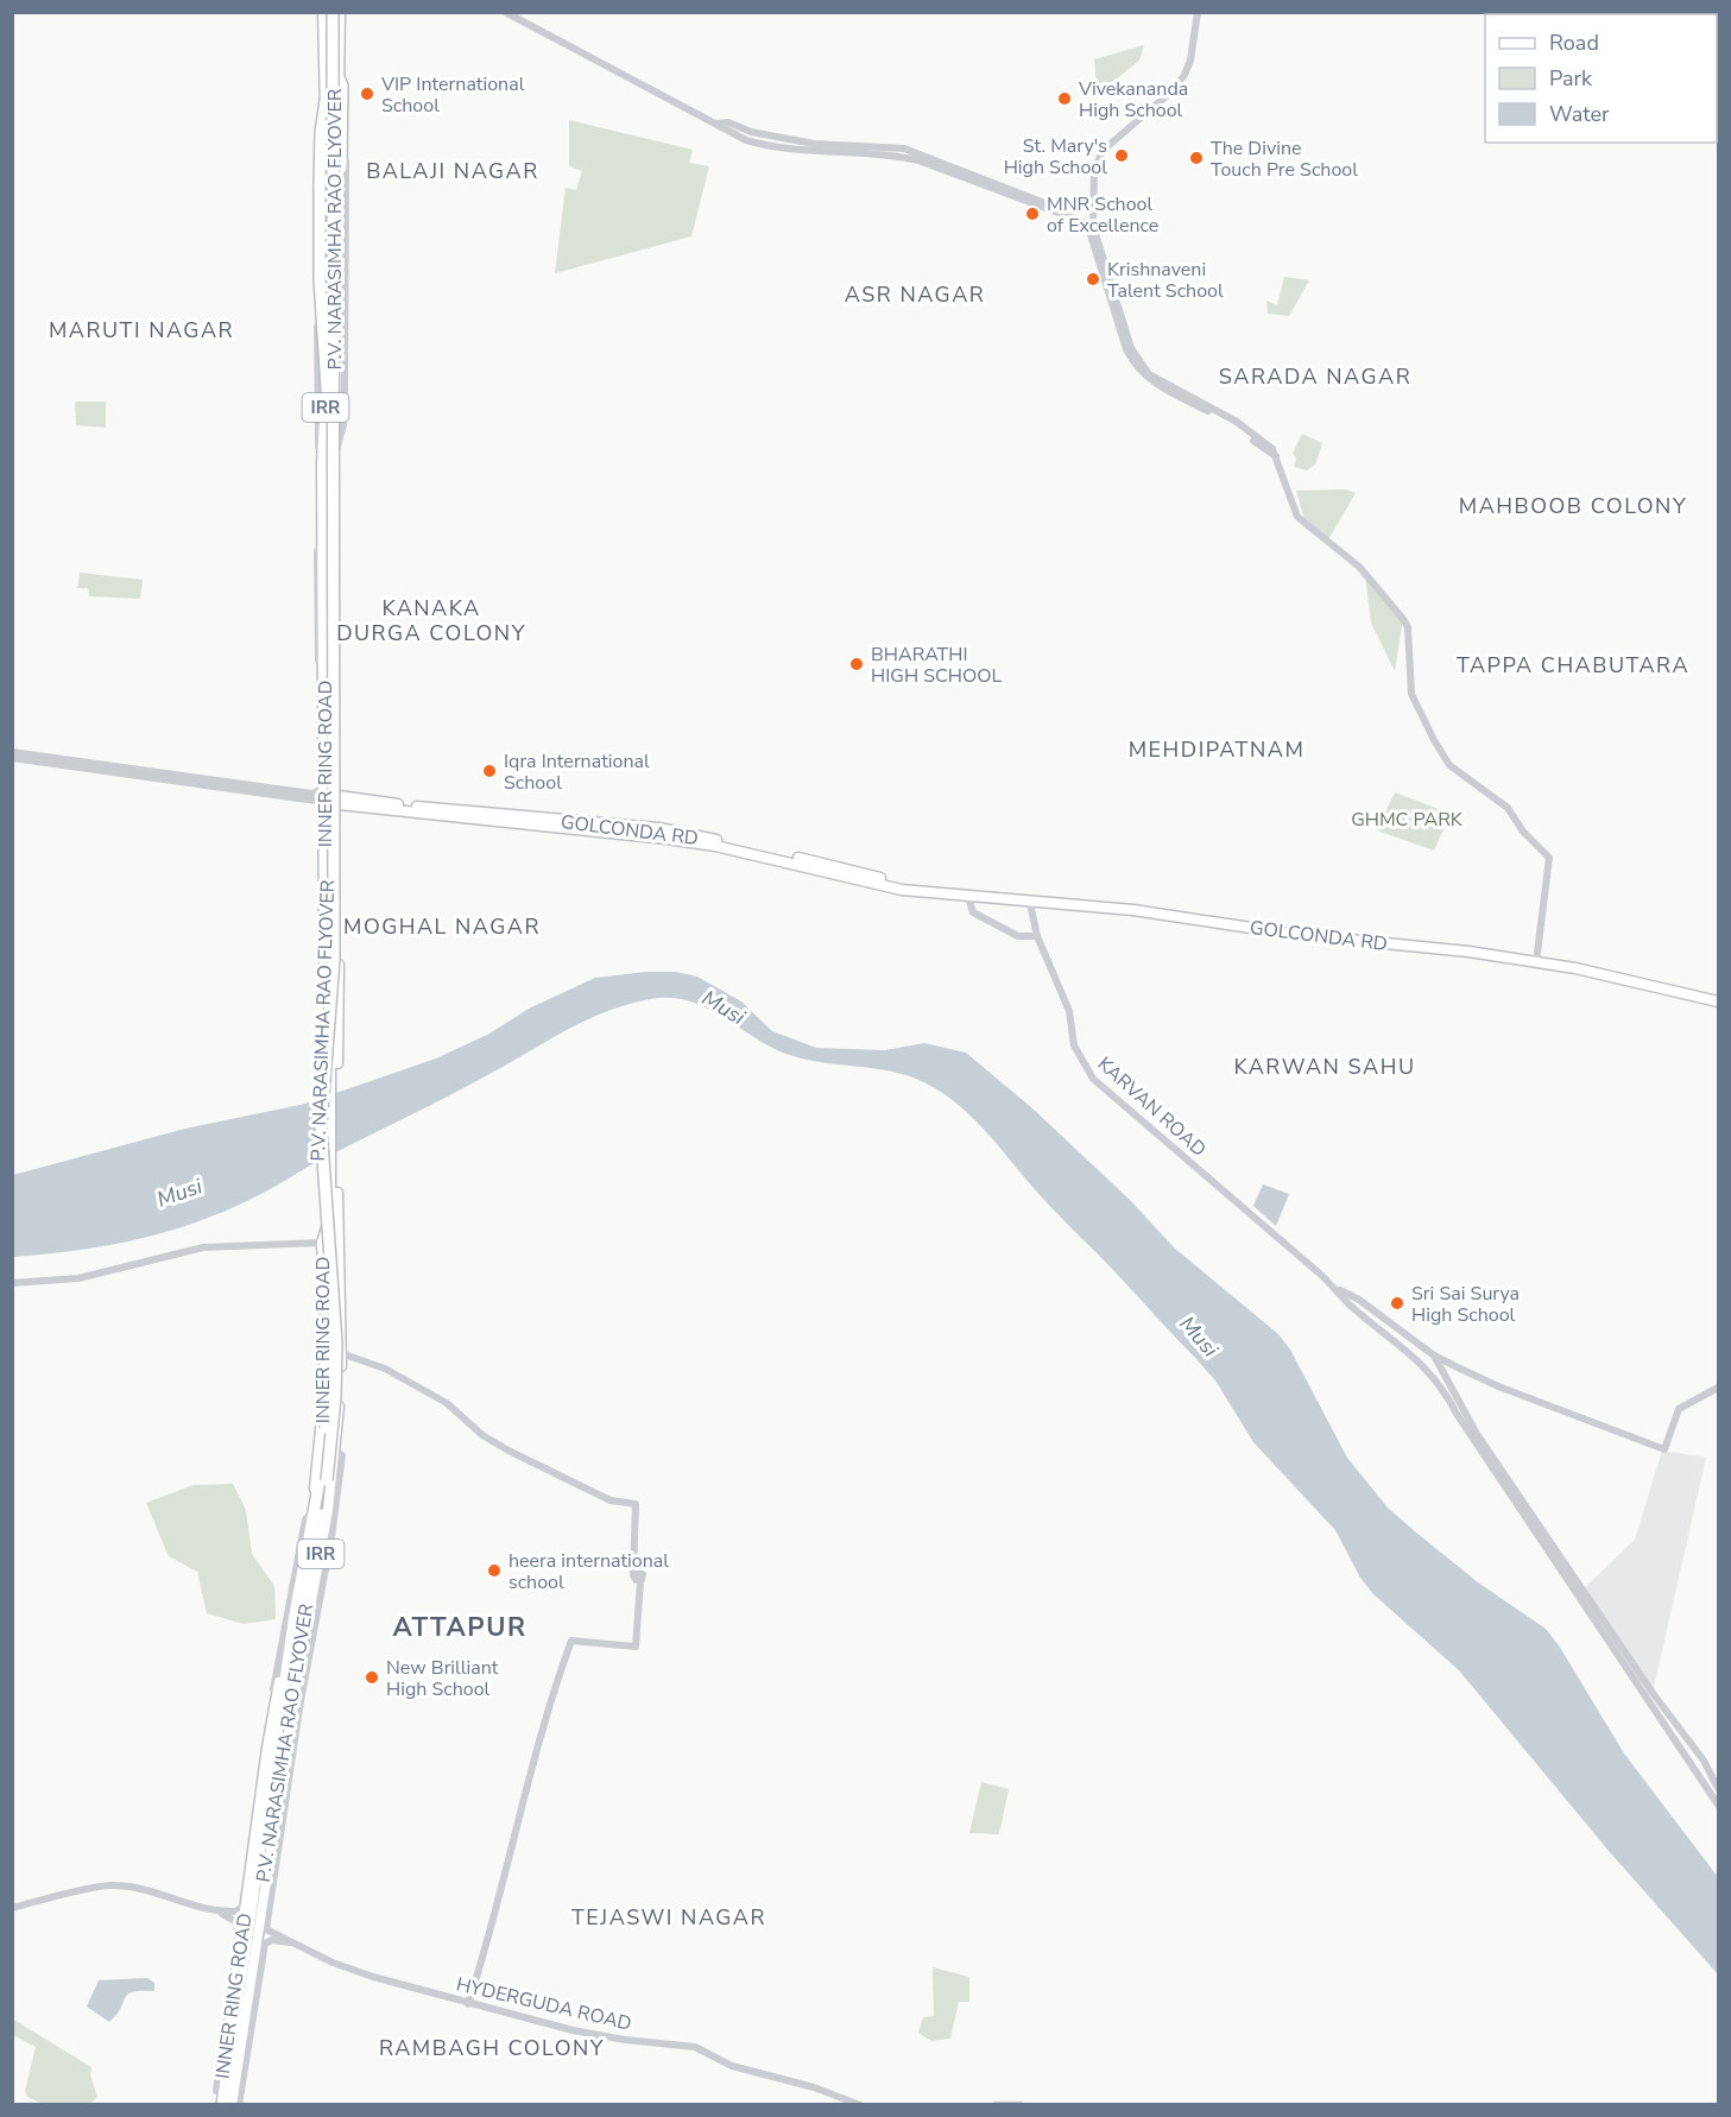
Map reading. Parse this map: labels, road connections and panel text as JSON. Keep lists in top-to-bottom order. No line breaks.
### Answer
{"streets":{"highway":["P.V. NARASIMHA RAO FLYOVER"],"main road":["IRR","INNER RING ROAD","GOLCONDA RD"],"street":["KARVAN ROAD","HYDERGUDA ROAD"]},"crossings":[["P.V. NARASIMHA RAO FLYOVER","INNER RING ROAD"],["INNER RING ROAD","GOLCONDA RD"],["INNER RING ROAD","HYDERGUDA ROAD"],["GOLCONDA RD","KARVAN ROAD"]],"districts":["BALAJI NAGAR","ASR NAGAR","MARUTI NAGAR","SARADA NAGAR","MAHBOOB COLONY","KANAKA DURGA COLONY","TAPPA CHABUTARA","MEHDIPATNAM","MOGHAL NAGAR","KARWAN SAHU","ATTAPUR","TEJASWI NAGAR","RAMBAGH COLONY"],"water":["Musi"],"parks":["GHMC PARK"],"places":["VIP International School","Vivekananda High School","St. Mary's High School","The Divine Touch Pre School","MNR School of Excellence","Krishnaveni Talent School","BHARATHI HIGH SCHOOL","Iqra International School","Sri Sai Surya High School","heera international school","New Brilliant High School"],"legend":["Road","Park","Water"]}
